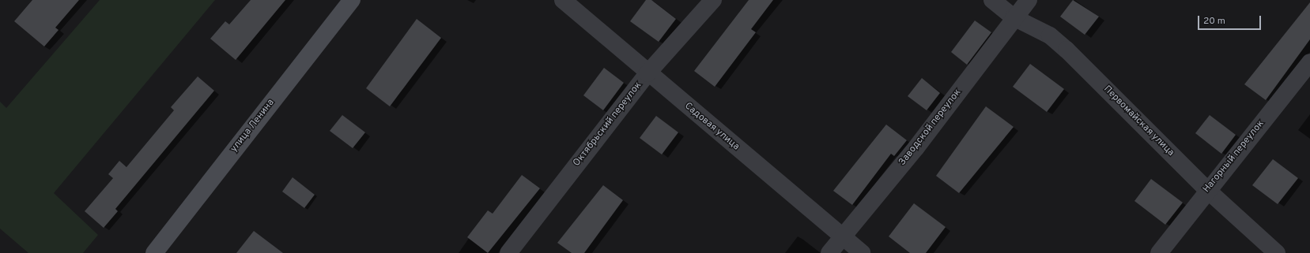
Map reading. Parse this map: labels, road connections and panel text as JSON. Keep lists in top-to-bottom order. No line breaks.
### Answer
{"streets":{"main road":["улица Ленина"],"street":["Первомайская улица","Октябрьский переулок","Садовая улица","Заводской переулок","Нагорный переулок"]},"crossings":[["Первомайская улица","Заводской переулок"],["Первомайская улица","Нагорный переулок"],["Октябрьский переулок","Садовая улица"],["Садовая улица","Заводской переулок"]],"scale_bar":"20 m"}
